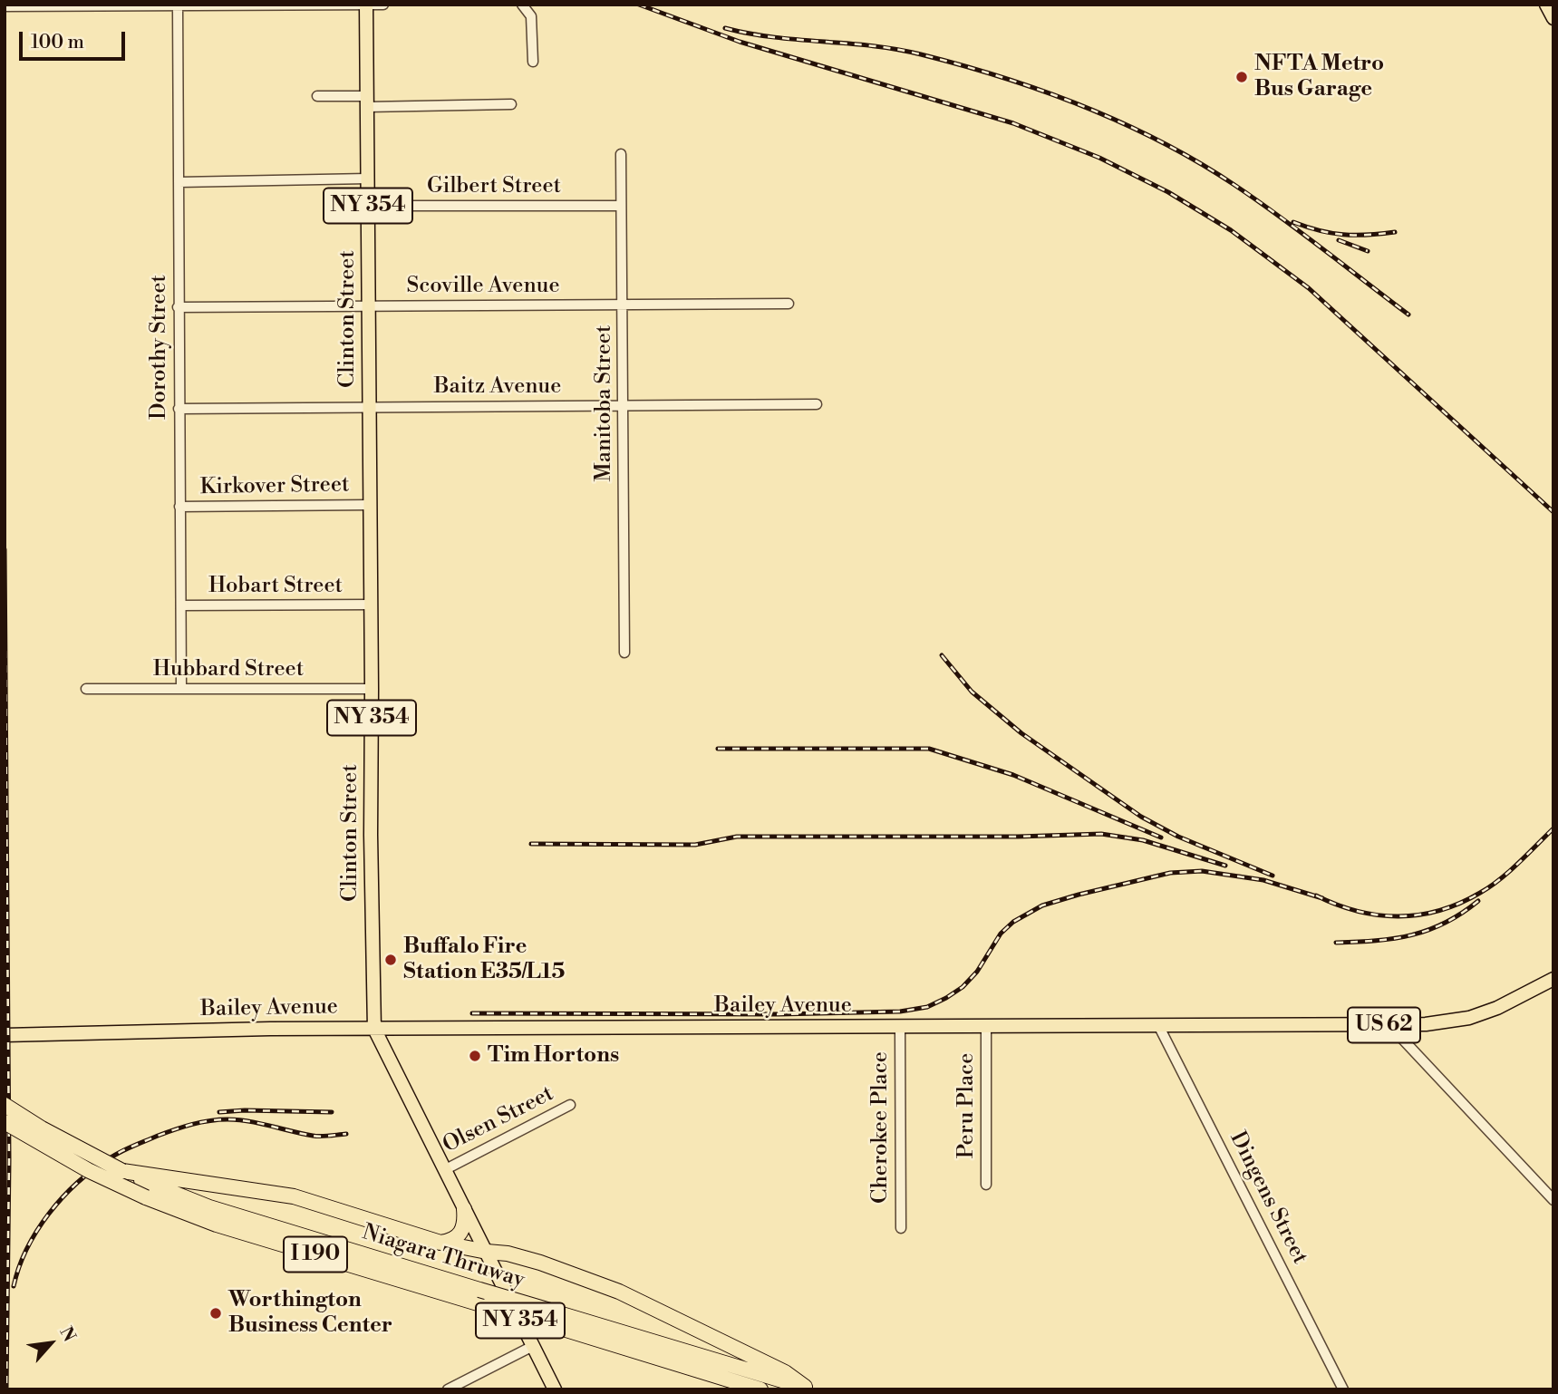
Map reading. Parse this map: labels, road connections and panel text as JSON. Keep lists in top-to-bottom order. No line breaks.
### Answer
{"streets":{"highway":["I 190","Niagara Thruway"],"main road":["NY 354","Clinton Street","Bailey Avenue","US 62"],"street":["Gilbert Street","Scoville Avenue","Dorothy Street","Baitz Avenue","Manitoba Street","Kirkover Street","Hobart Street","Hubbard Street","Peru Place","Olsen Street","Cherokee Place","Dingens Street"]},"crossings":[["Gilbert Street","Clinton Street"],["Gilbert Street","Manitoba Street"],["Scoville Avenue","Clinton Street"],["Scoville Avenue","Dorothy Street"],["Scoville Avenue","Manitoba Street"],["Clinton Street","Baitz Avenue"],["Clinton Street","Kirkover Street"],["Clinton Street","Hobart Street"],["Clinton Street","Hubbard Street"],["Clinton Street","Bailey Avenue"],["Clinton Street","Olsen Street"],["Dorothy Street","Baitz Avenue"],["Dorothy Street","Kirkover Street"],["Dorothy Street","Hobart Street"],["Dorothy Street","Hubbard Street"],["Baitz Avenue","Manitoba Street"],["Bailey Avenue","Peru Place"],["Bailey Avenue","Cherokee Place"],["Bailey Avenue","Dingens Street"]],"places":["NFTA Metro Bus Garage","Buffalo Fire Station E35/L15","Tim Hortons","Worthington Business Center"],"scale_bar":"100 m","north":"top right"}
